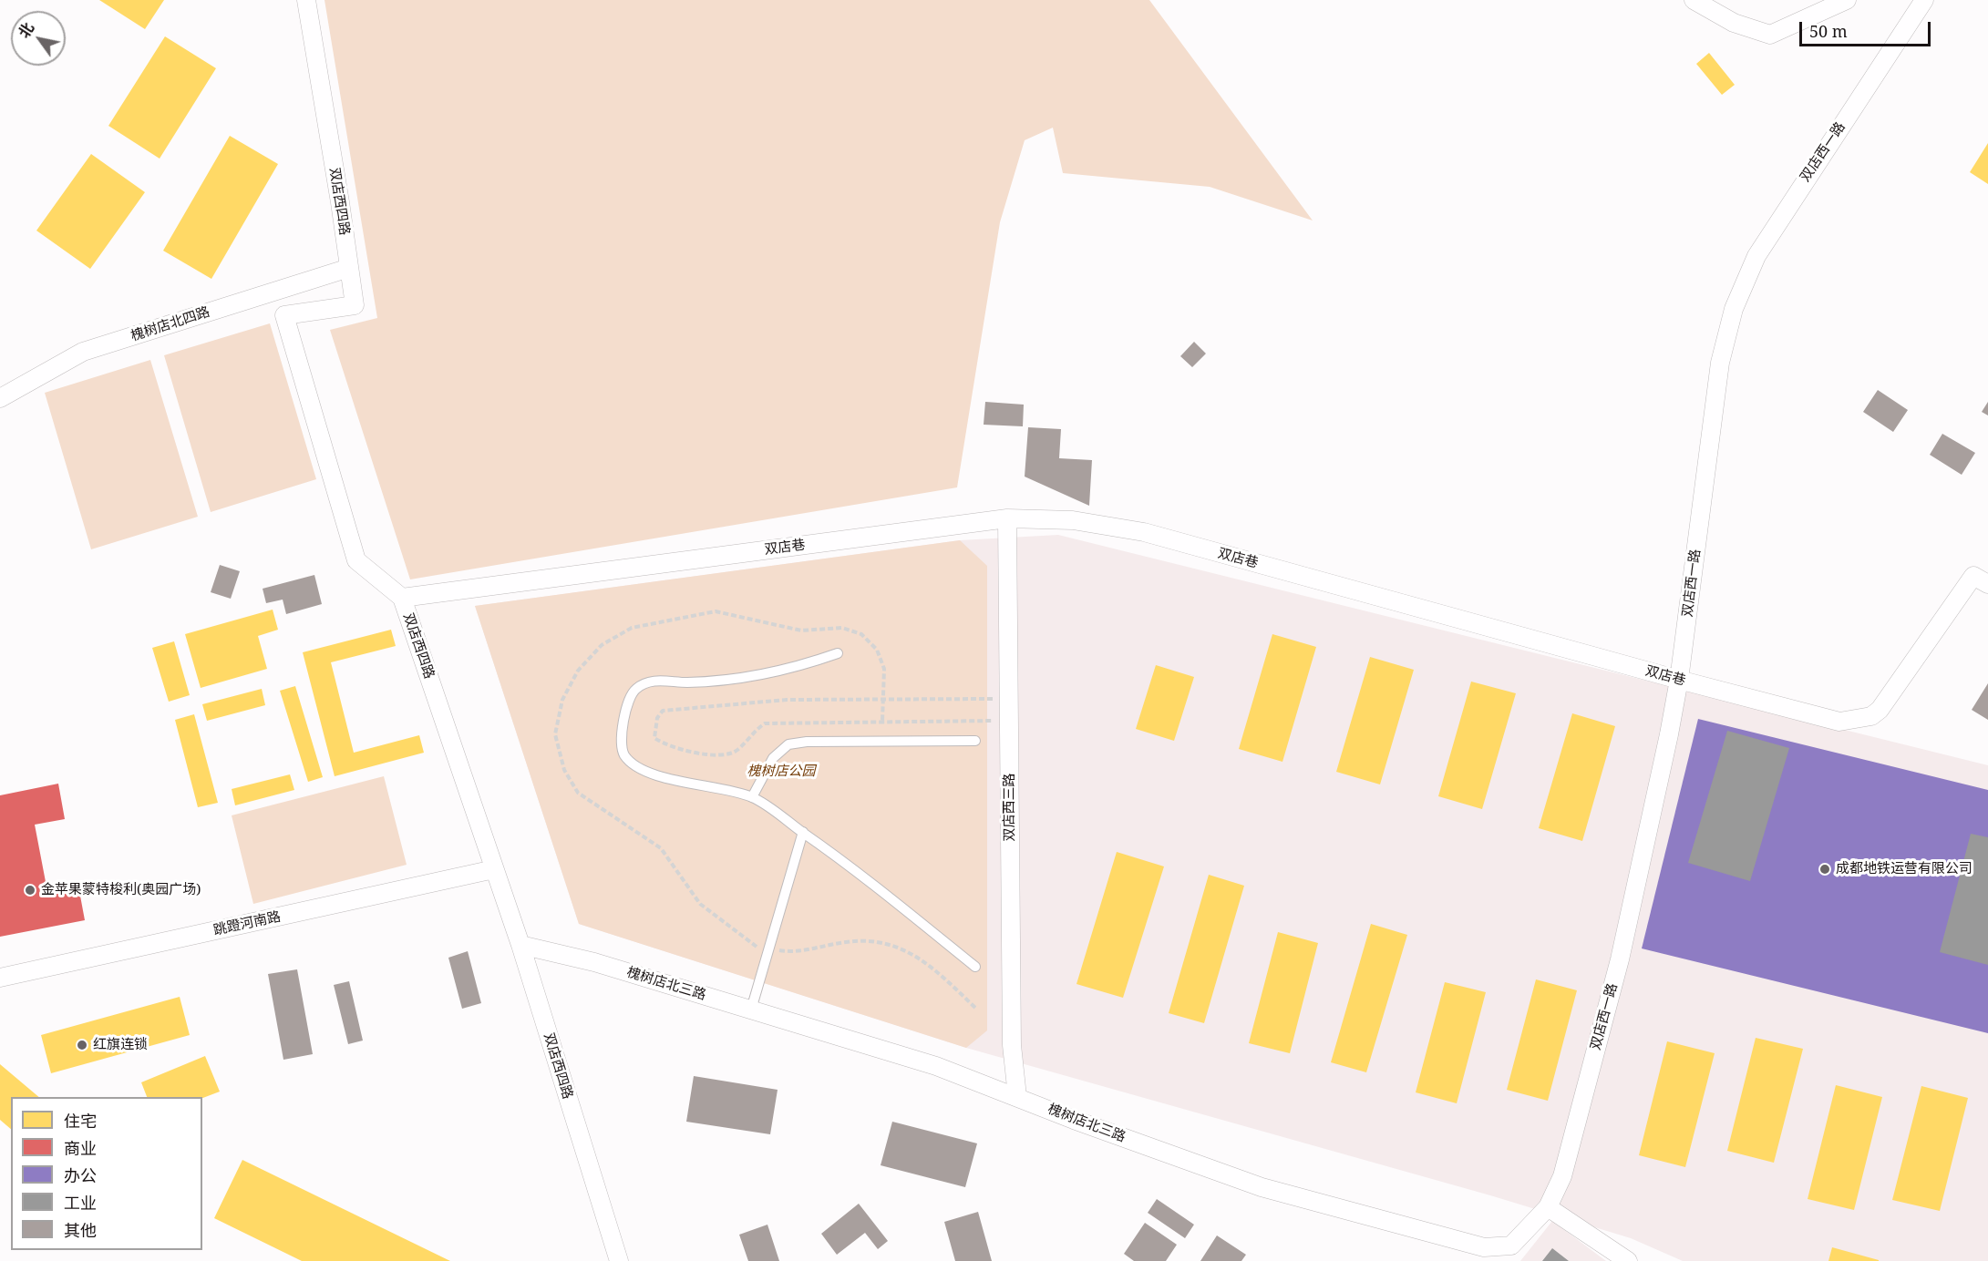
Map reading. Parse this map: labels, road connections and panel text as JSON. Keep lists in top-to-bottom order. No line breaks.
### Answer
{"streets":{"street":["双店西一路","双店西四路","槐树店北四路","双店巷","双店西三路","跳蹬河南路","槐树店北三路"]},"crossings":[["双店西一路","双店巷"],["双店西一路","槐树店北三路"],["双店西四路","槐树店北四路"],["双店西四路","双店巷"],["双店西四路","跳蹬河南路"],["双店西四路","槐树店北三路"],["双店巷","双店西三路"],["双店西三路","槐树店北三路"]],"parks":["槐树店公园"],"places":["成都地铁运营有限公司","金苹果蒙特梭利(奥园广场)","红旗连锁"],"legend":["住宅","商业","办公","工业","其他"],"scale_bar":"50 m","north":"top left"}
